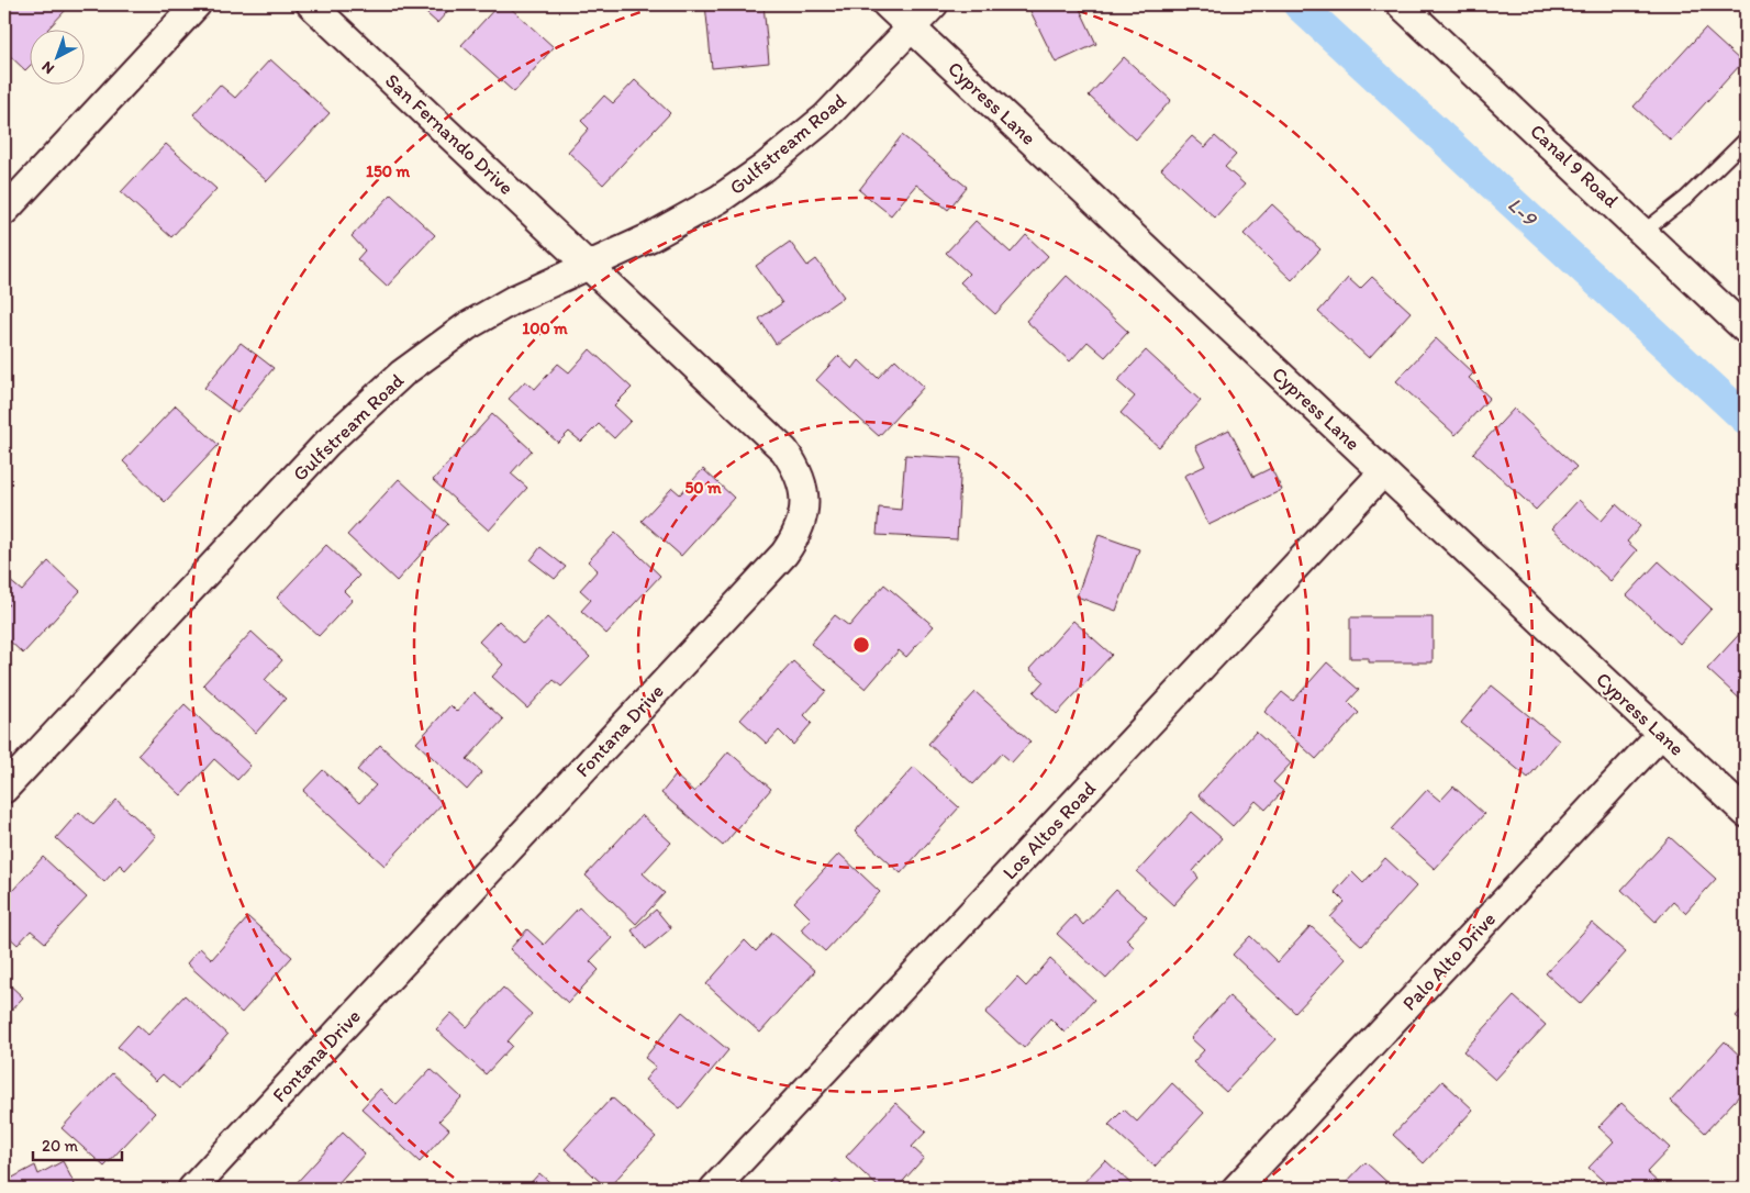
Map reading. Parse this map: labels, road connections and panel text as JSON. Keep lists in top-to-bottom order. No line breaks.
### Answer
{"streets":{"street":["Cypress Lane","San Fernando Drive","Gulfstream Road","Canal 9 Road","Fontana Drive","Los Altos Road","Palo Alto Drive"]},"crossings":[["Cypress Lane","Gulfstream Road"],["Cypress Lane","Los Altos Road"],["Cypress Lane","Palo Alto Drive"],["San Fernando Drive","Gulfstream Road"],["San Fernando Drive","Fontana Drive"],["Gulfstream Road","Fontana Drive"]],"water":["L-9"],"scale_bar":"20 m","north":"bottom left","rings":["150 m","100 m","50 m"]}
